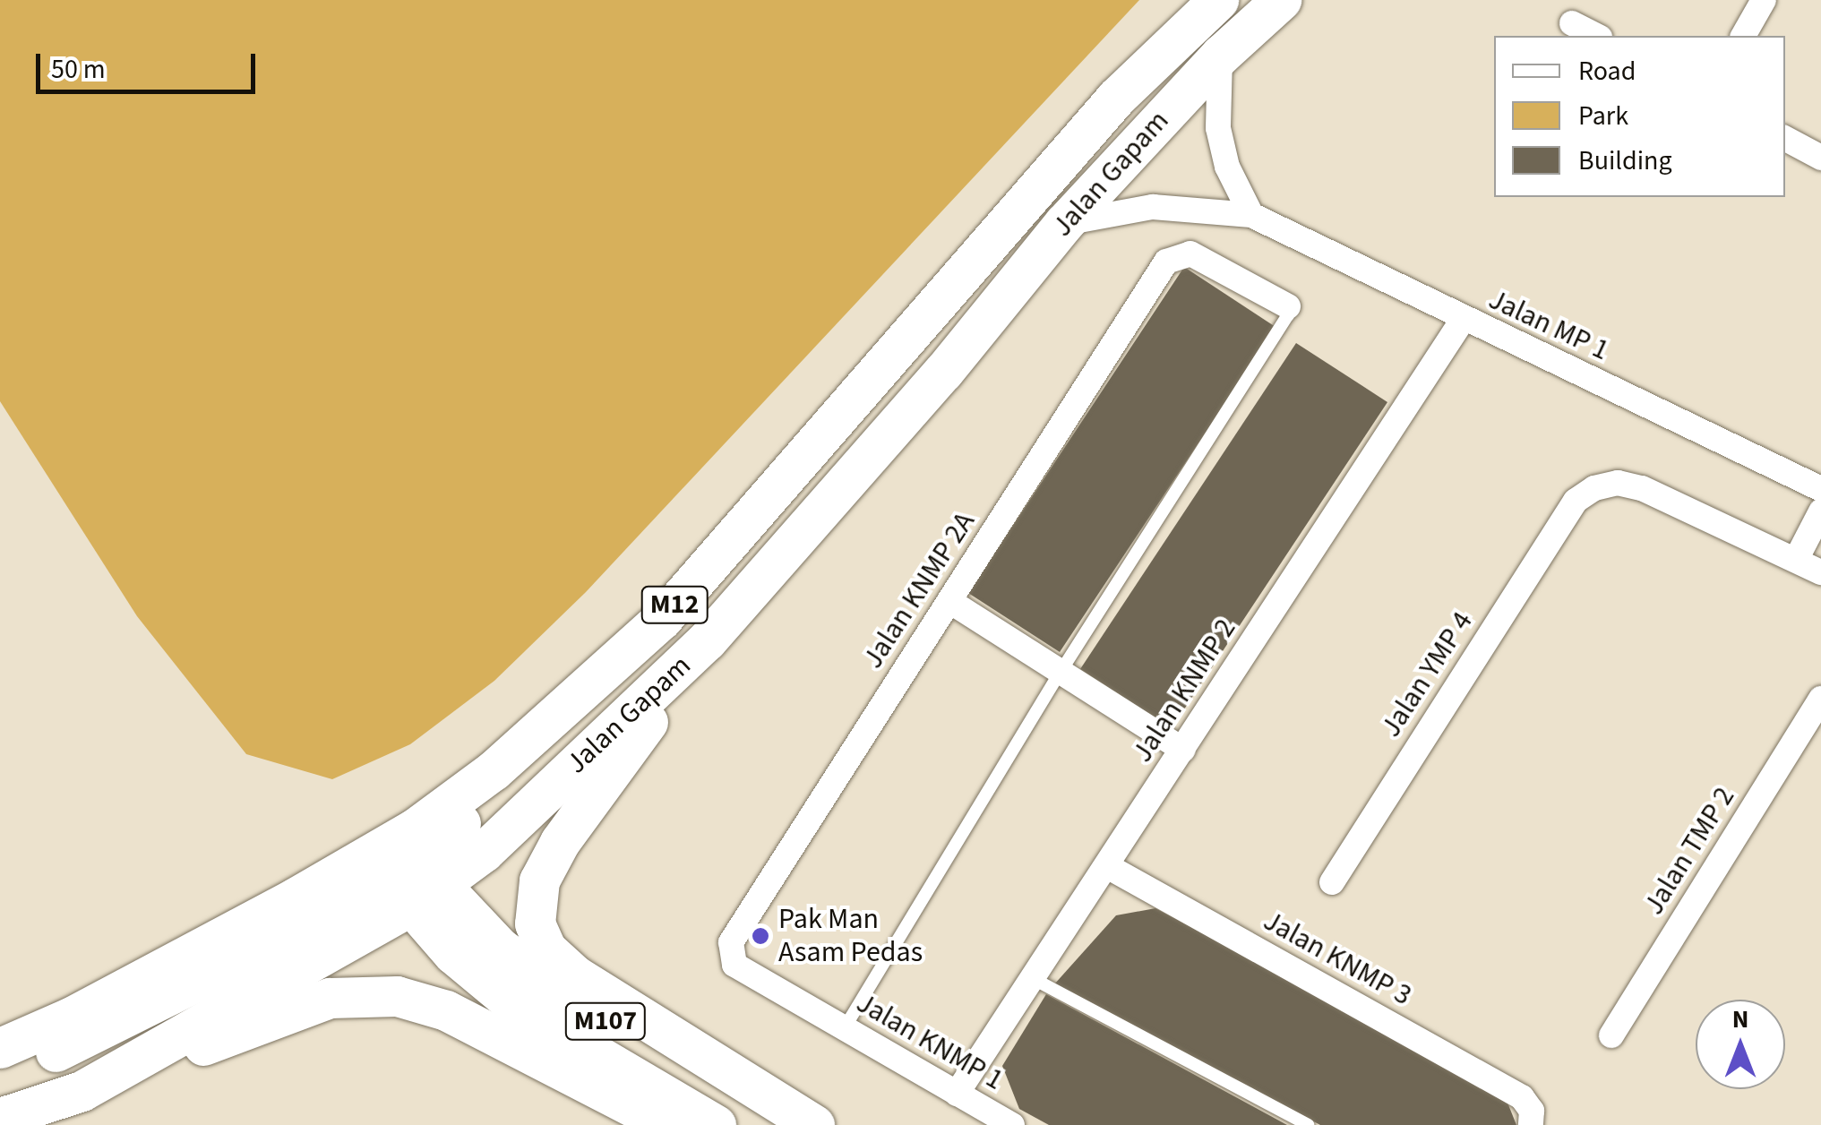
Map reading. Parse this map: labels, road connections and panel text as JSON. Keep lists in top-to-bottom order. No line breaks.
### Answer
{"streets":{"main road":["Jalan Gapam","M12","M107"],"street":["Jalan MP 1","Jalan KNMP 2A","Jalan YMP 4","Jalan KNMP 2","Jalan TMP 2","Jalan KNMP 3","Jalan KNMP 1"]},"crossings":[["Jalan Gapam","M107"],["Jalan MP 1","Jalan KNMP 2"],["Jalan KNMP 2A","Jalan KNMP 1"],["Jalan KNMP 2","Jalan KNMP 3"],["Jalan KNMP 2","Jalan KNMP 1"]],"places":["Pak Man Asam Pedas"],"legend":["Road","Park","Building"],"scale_bar":"50 m","north":"top"}
